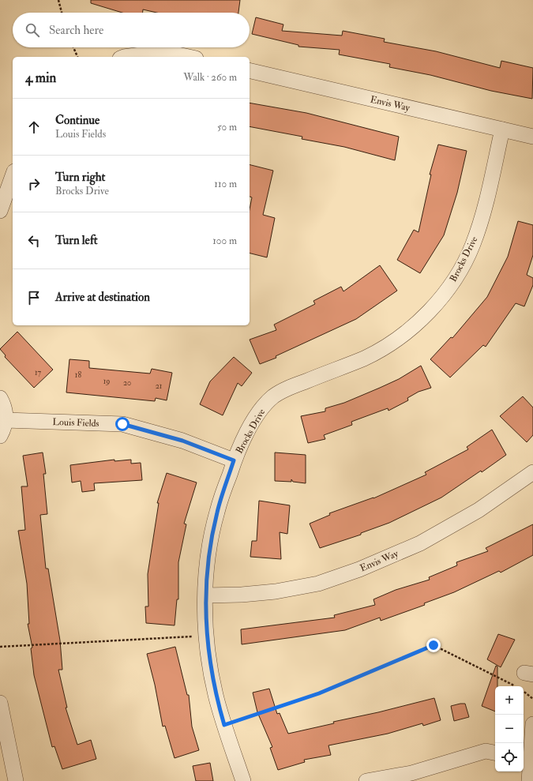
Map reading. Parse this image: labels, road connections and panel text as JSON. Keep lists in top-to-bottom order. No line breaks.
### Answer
{"streets":{"street":["Envis Way","Brocks Drive","Louis Fields"]},"crossings":[["Envis Way","Brocks Drive"],["Brocks Drive","Louis Fields"]],"house_numbers":["17","18","19","20","21"],"page":{"search":"Search here","heading":["4 min","Walk · 260 m"],"list":[["Continue","Louis Fields","50 m"],["Turn right","Brocks Drive","110 m"],["Turn left","100 m"],"Arrive at destination"],"map_buttons":["+","−"]}}
